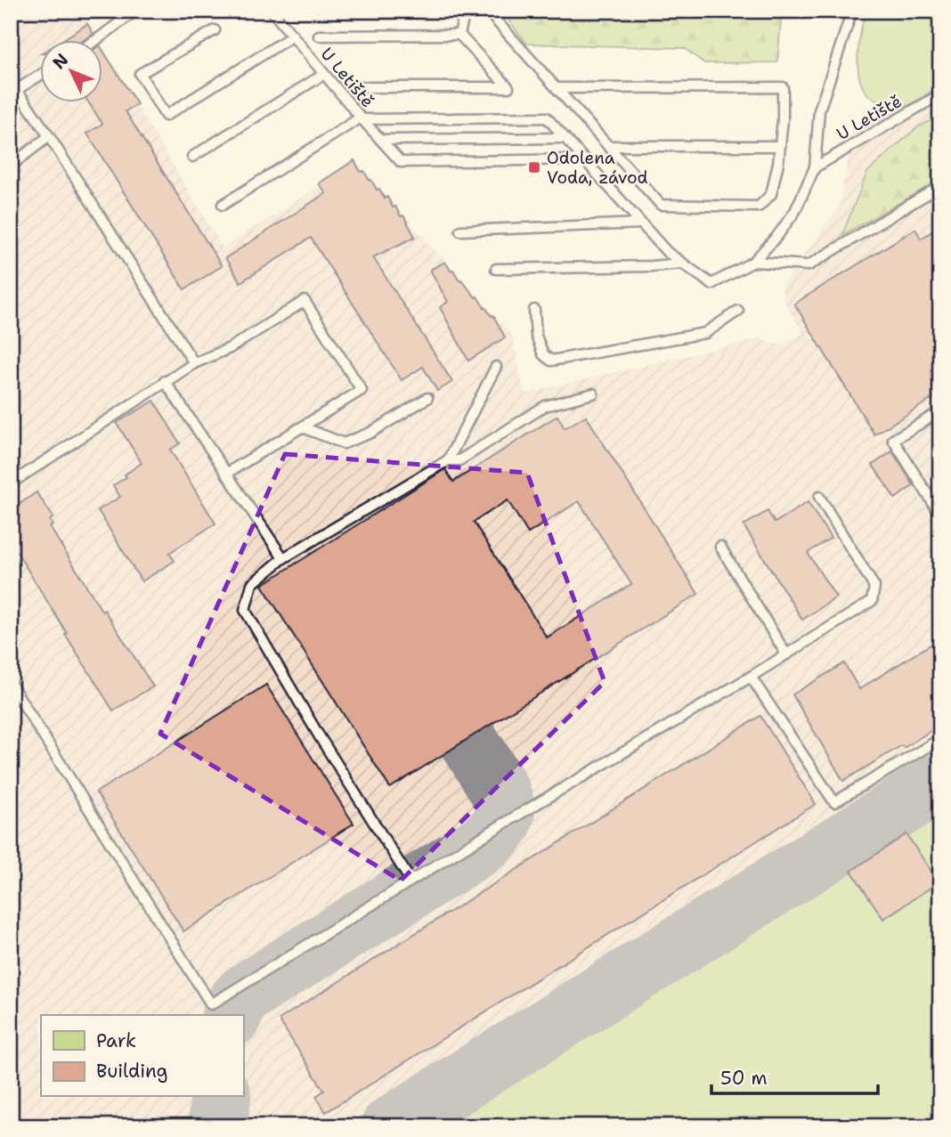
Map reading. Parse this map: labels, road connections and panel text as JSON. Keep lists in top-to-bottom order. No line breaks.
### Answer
{"streets":{"lane":["U Letiště"]},"places":{"transit":["Odolena Voda, závod"]},"legend":["Park","Building"],"scale_bar":"50 m","north":"top left"}
